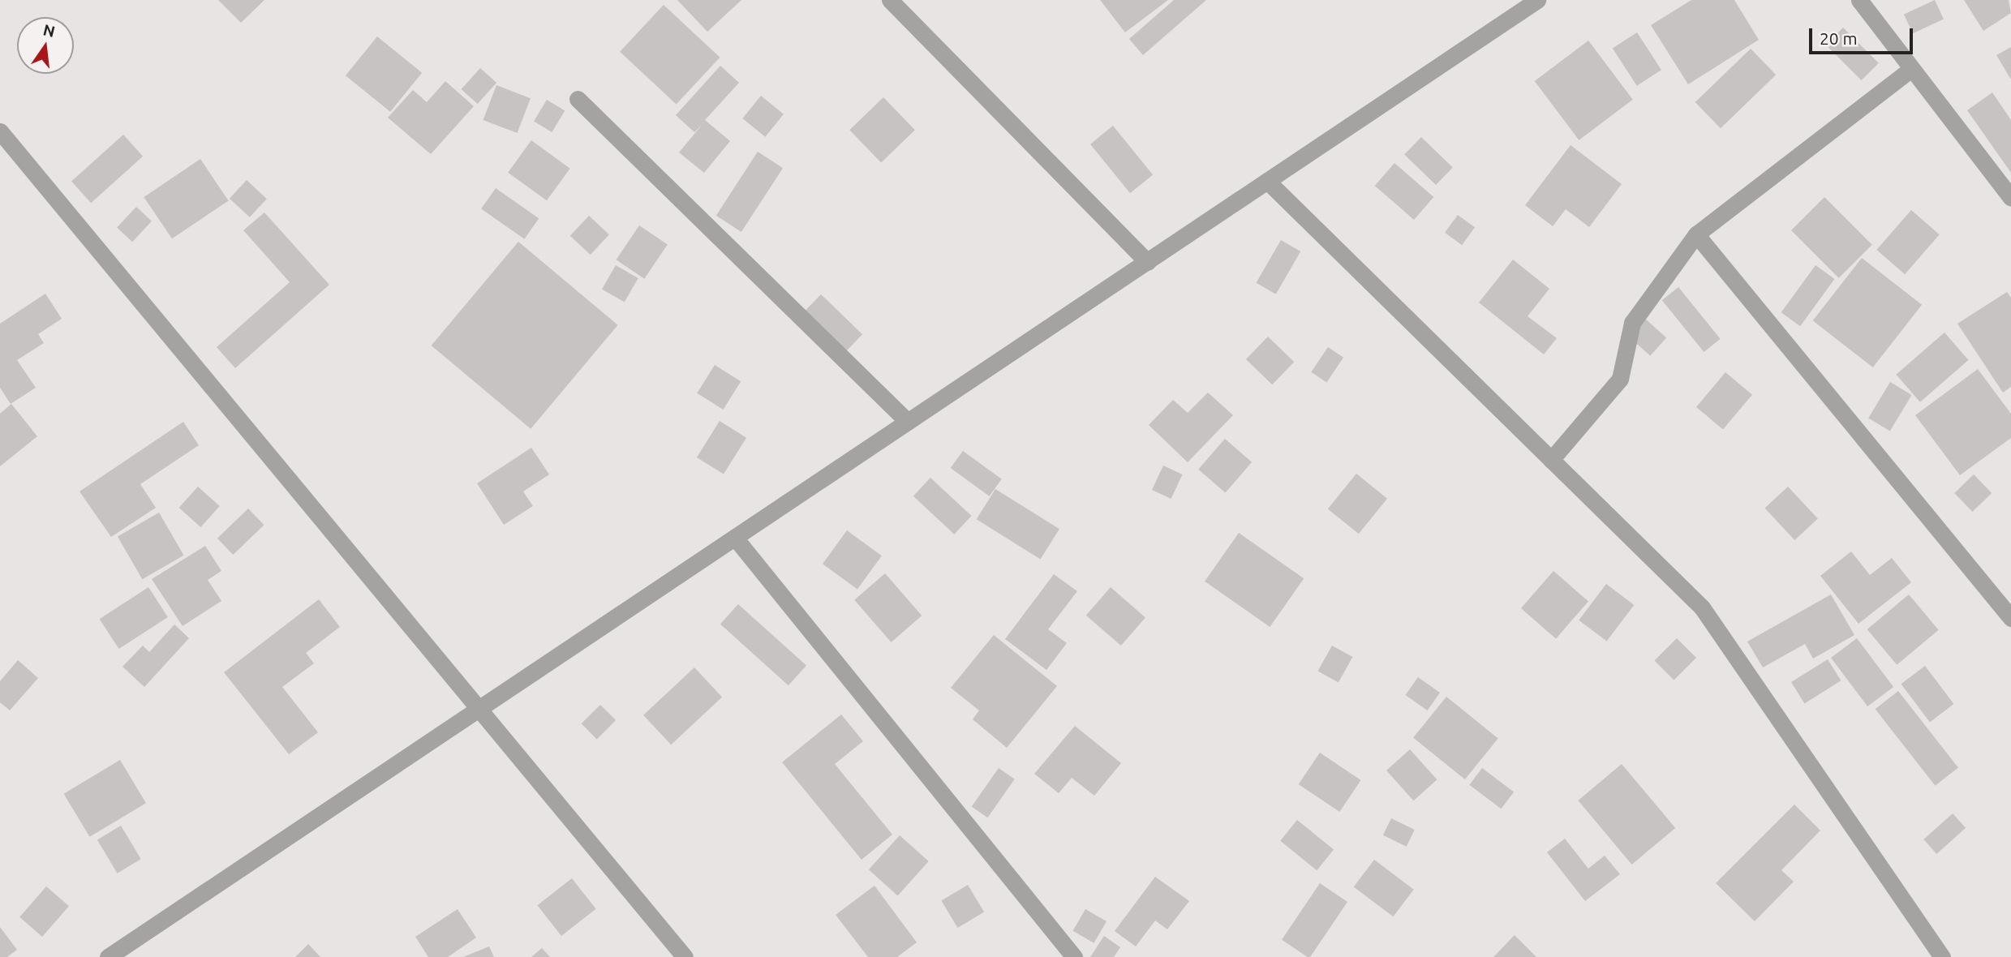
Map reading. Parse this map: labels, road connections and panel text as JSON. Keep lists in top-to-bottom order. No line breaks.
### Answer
{"scale_bar":"20 m","north":"top"}
